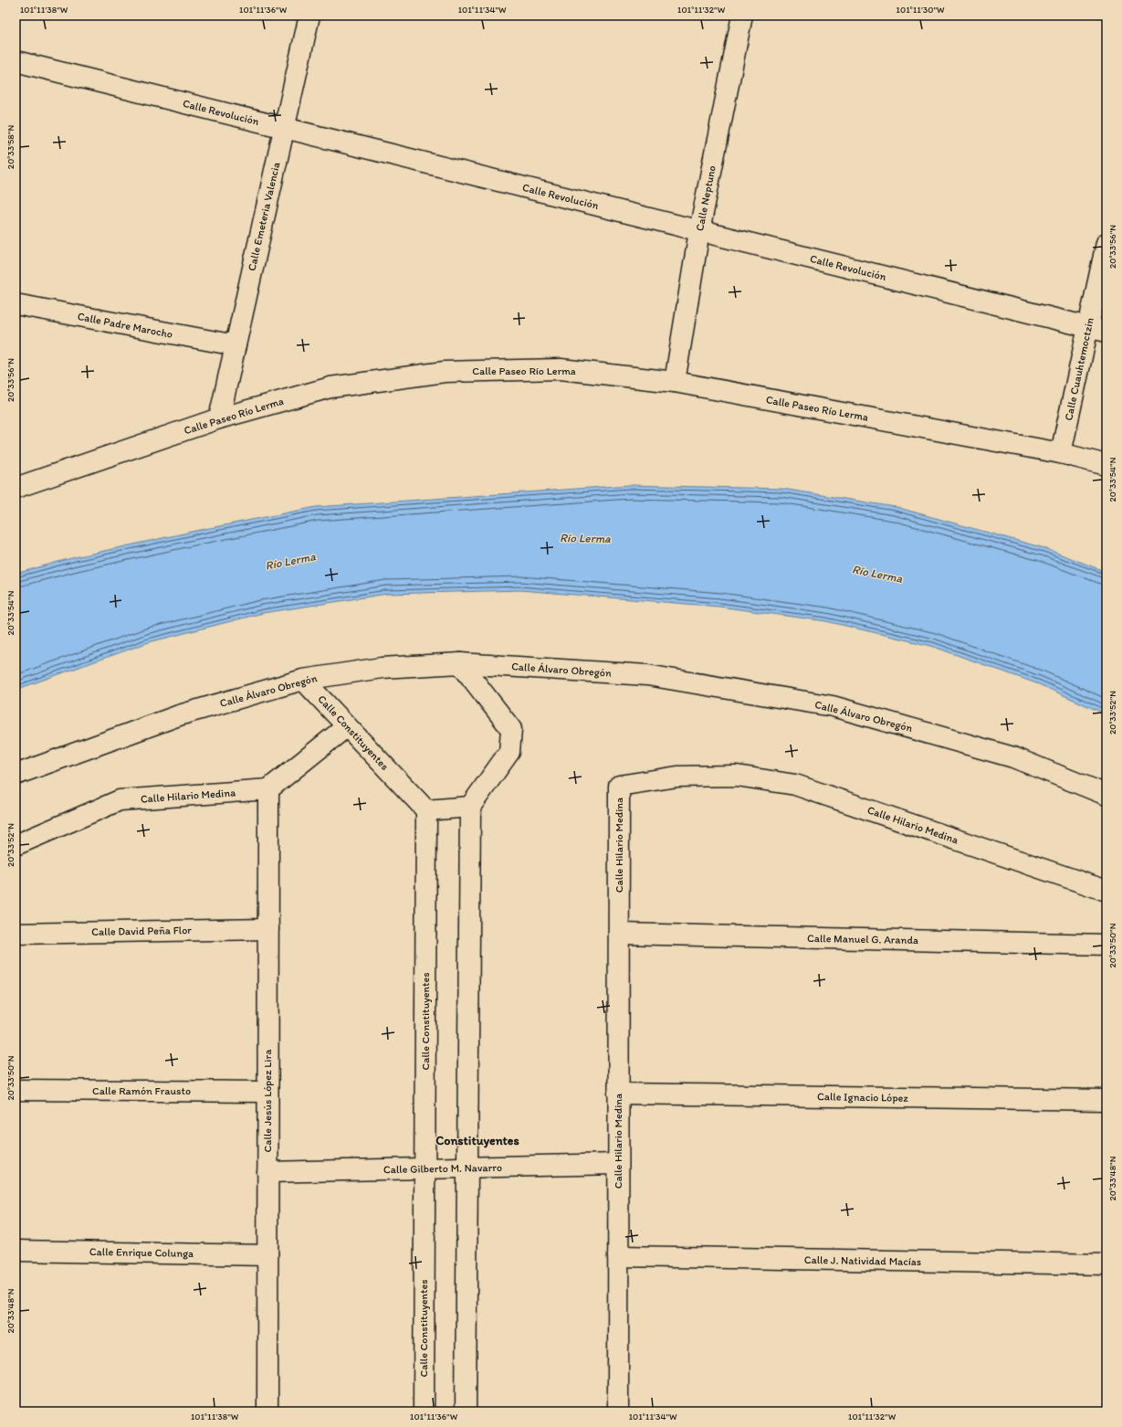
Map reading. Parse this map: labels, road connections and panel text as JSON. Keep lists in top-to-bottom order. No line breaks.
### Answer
{"streets":{"street":["Calle Revolución","Calle Neptuno","Calle Emeteria Valencia","Calle Padre Marocho","Calle Cuauhtemoctzin","Calle Paseo Río Lerma","Calle Álvaro Obregón","Calle Constituyentes","Calle Hilario Medina","Calle David Peña Flor","Calle Manuel G. Aranda","Calle Ramón Frausto","Calle Ignacio López","Calle Jesús López Lira","Calle Gilberto M. Navarro","Calle Enrique Colunga","Calle J. Natividad Macías"]},"crossings":[["Calle Revolución","Calle Neptuno"],["Calle Revolución","Calle Emeteria Valencia"],["Calle Revolución","Calle Cuauhtemoctzin"],["Calle Neptuno","Calle Paseo Río Lerma"],["Calle Emeteria Valencia","Calle Padre Marocho"],["Calle Emeteria Valencia","Calle Paseo Río Lerma"],["Calle Cuauhtemoctzin","Calle Paseo Río Lerma"],["Calle Álvaro Obregón","Calle Constituyentes"],["Calle Constituyentes","Calle Gilberto M. Navarro"],["Calle Hilario Medina","Calle Manuel G. Aranda"],["Calle Hilario Medina","Calle Ignacio López"],["Calle Hilario Medina","Calle Jesús López Lira"],["Calle Hilario Medina","Calle Gilberto M. Navarro"],["Calle Hilario Medina","Calle J. Natividad Macías"],["Calle David Peña Flor","Calle Jesús López Lira"],["Calle Ramón Frausto","Calle Jesús López Lira"],["Calle Jesús López Lira","Calle Gilberto M. Navarro"],["Calle Jesús López Lira","Calle Enrique Colunga"]],"districts":["Constituyentes"],"water":["Río Lerma"],"coordinates":["101°11'38\"W","101°11'36\"W","101°11'34\"W","101°11'32\"W","101°11'30\"W","20°33'58\"N","20°33'56\"N","20°33'54\"N","20°33'52\"N","20°33'50\"N","20°33'48\"N"]}
